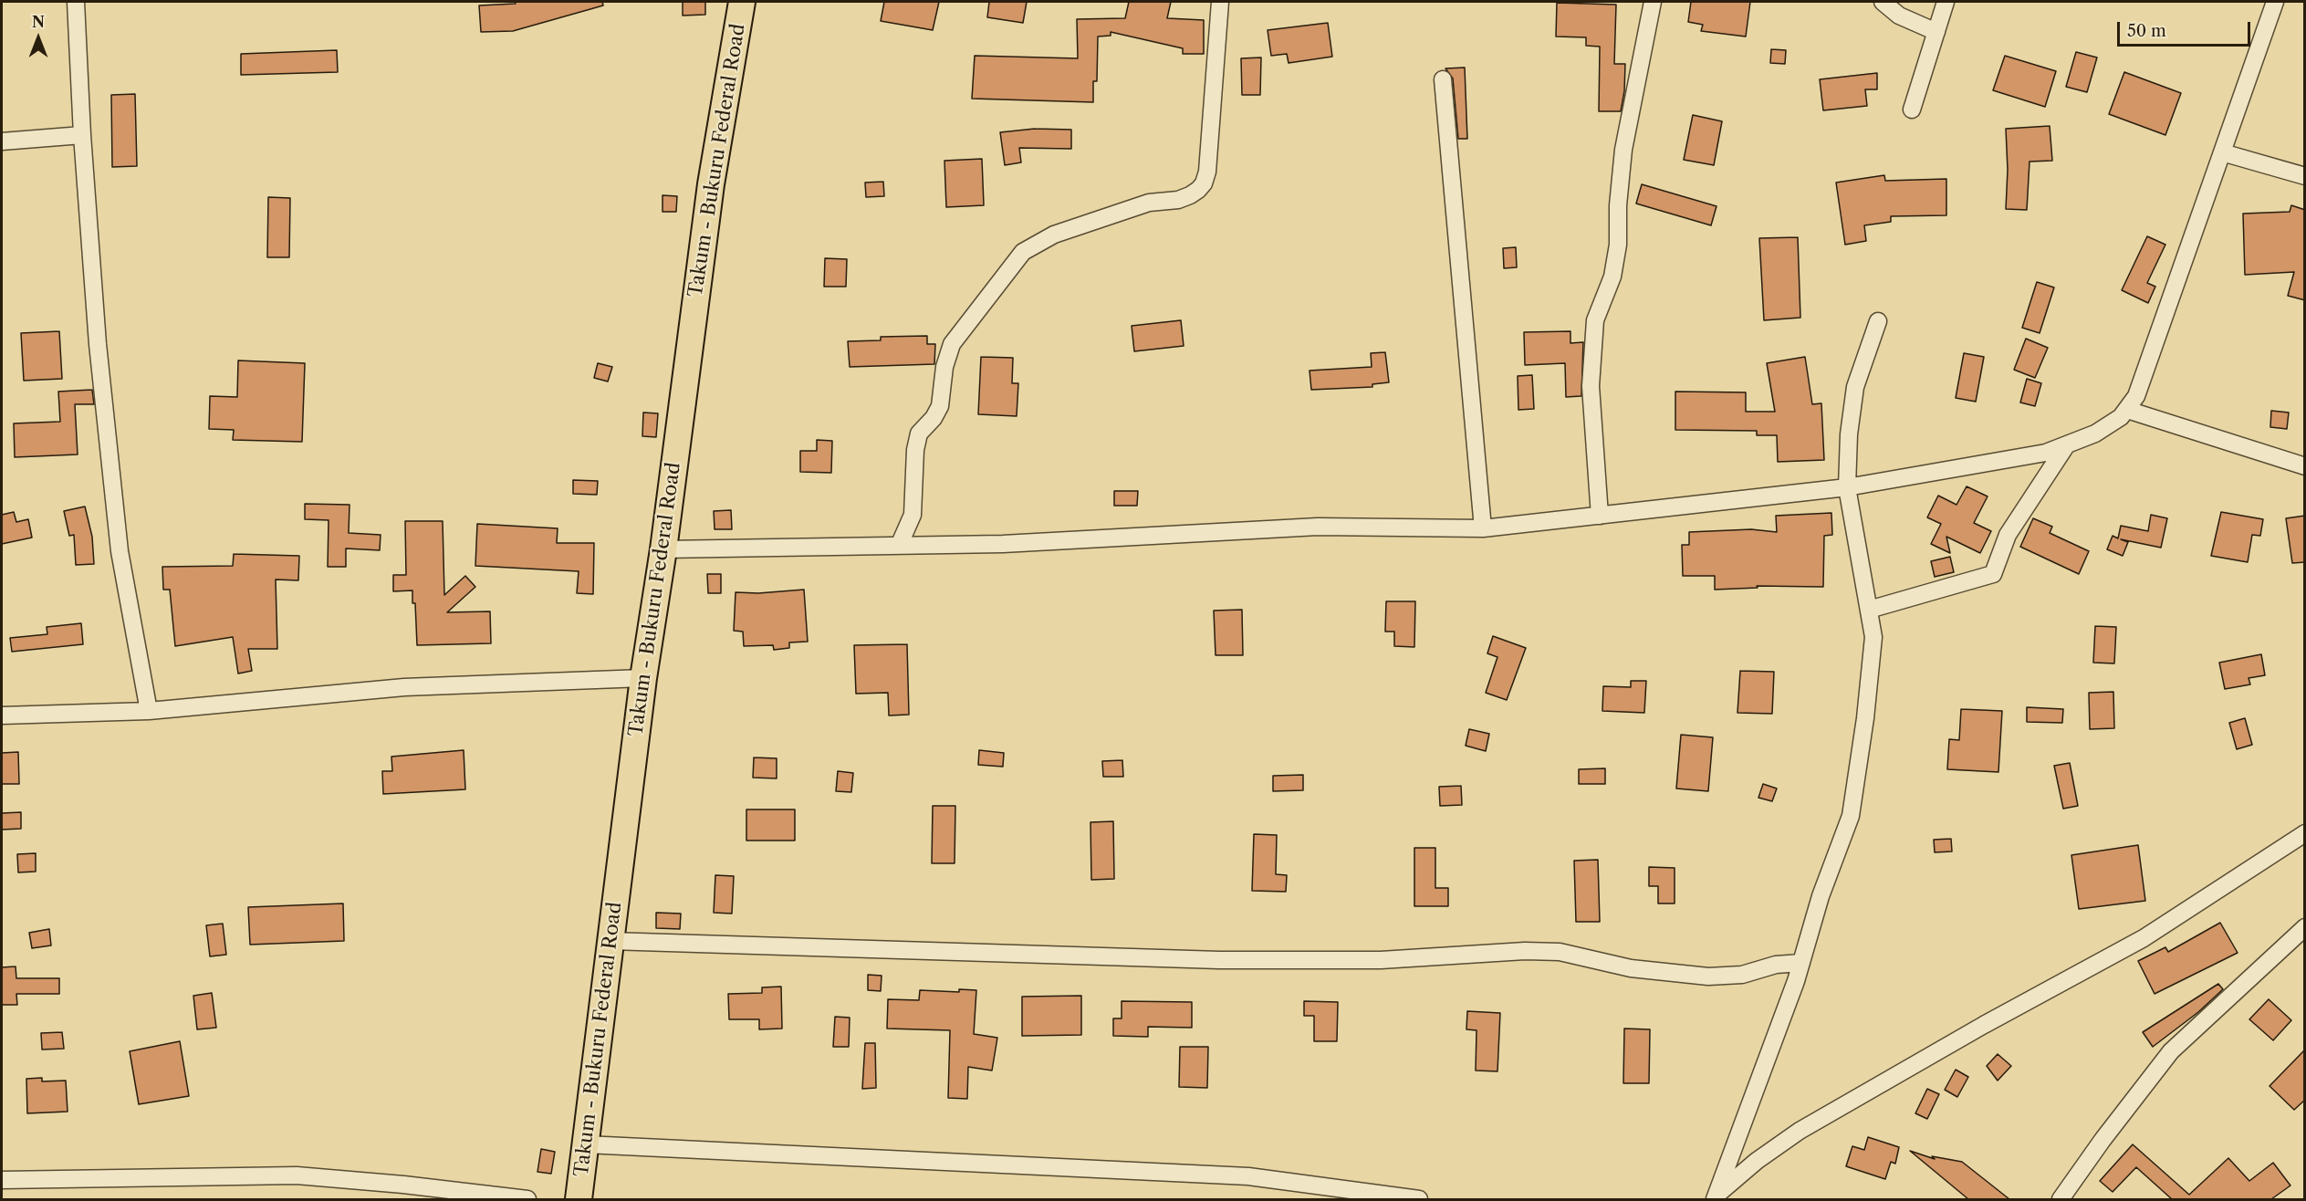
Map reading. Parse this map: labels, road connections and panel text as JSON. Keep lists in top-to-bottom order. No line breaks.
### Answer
{"streets":{"main road":["Takum - Bukuru Federal Road"]},"scale_bar":"50 m","north":"top"}
